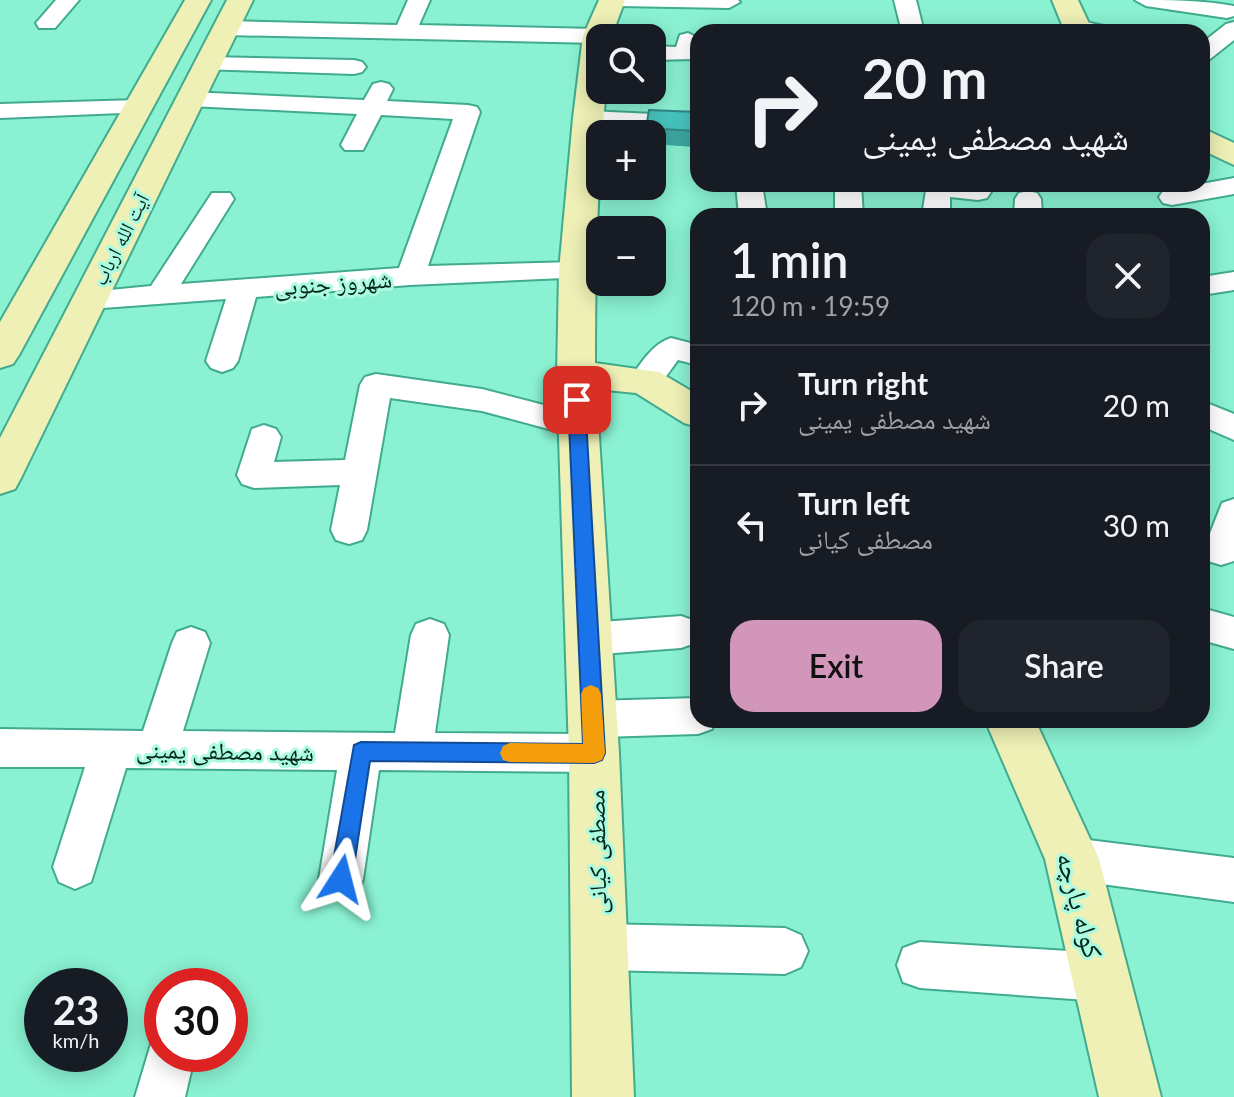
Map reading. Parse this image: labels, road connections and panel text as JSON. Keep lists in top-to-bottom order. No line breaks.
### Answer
{"streets":{"street":["آیت الله ارباب","شهروز جنوبی","شهید مصطفی یمینی","مصطفی کیانی","کوله پارچه"]},"crossings":[["آیت الله ارباب","شهروز جنوبی"],["شهروز جنوبی","مصطفی کیانی"],["شهید مصطفی یمینی","مصطفی کیانی"]],"page":{"map_buttons":["+","−"],"turn":["20 m","شهید مصطفی یمینی"],"heading":["1 min","120 m · 19:59"],"list":[{"name":"Turn right","note":"شهید مصطفی یمینی","value":"20 m"},{"name":"Turn left","note":"مصطفی کیانی","value":"30 m"}],"buttons":["Exit","Share"],"speed":"23 km/h","limit":"30"}}
